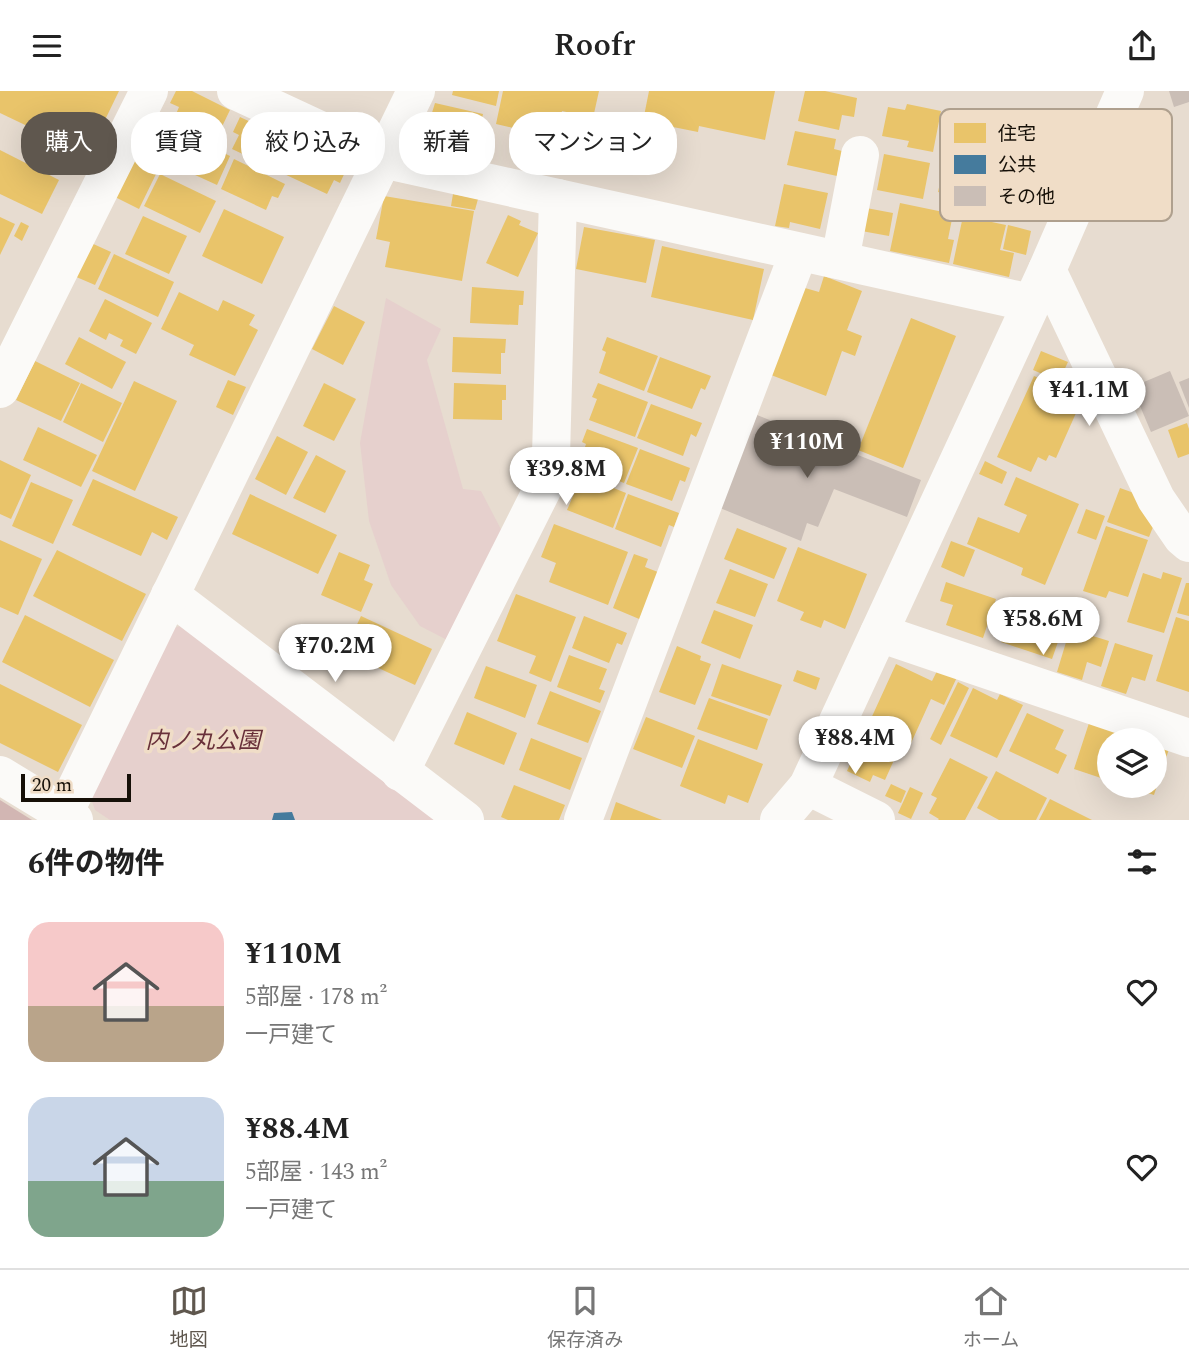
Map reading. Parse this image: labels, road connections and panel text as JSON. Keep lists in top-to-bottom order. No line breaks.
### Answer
{"parks":["内ノ丸公園"],"legend":["住宅","公共","その他"],"scale_bar":"20 m","page":{"header":"Roofr","chip":["購入","賃貸","絞り込み","新着","マンション"],"price":["¥41.1M","¥110M","¥39.8M","¥58.6M","¥70.2M","¥88.4M"],"scale":"20 m","heading":"6件の物件","list":[{"name":"¥110M","note":"5部屋 · 178 m² · 一戸建て"},{"name":"¥88.4M","note":"5部屋 · 143 m² · 一戸建て"}],"tabs":["地図","保存済み","ホーム"]}}
